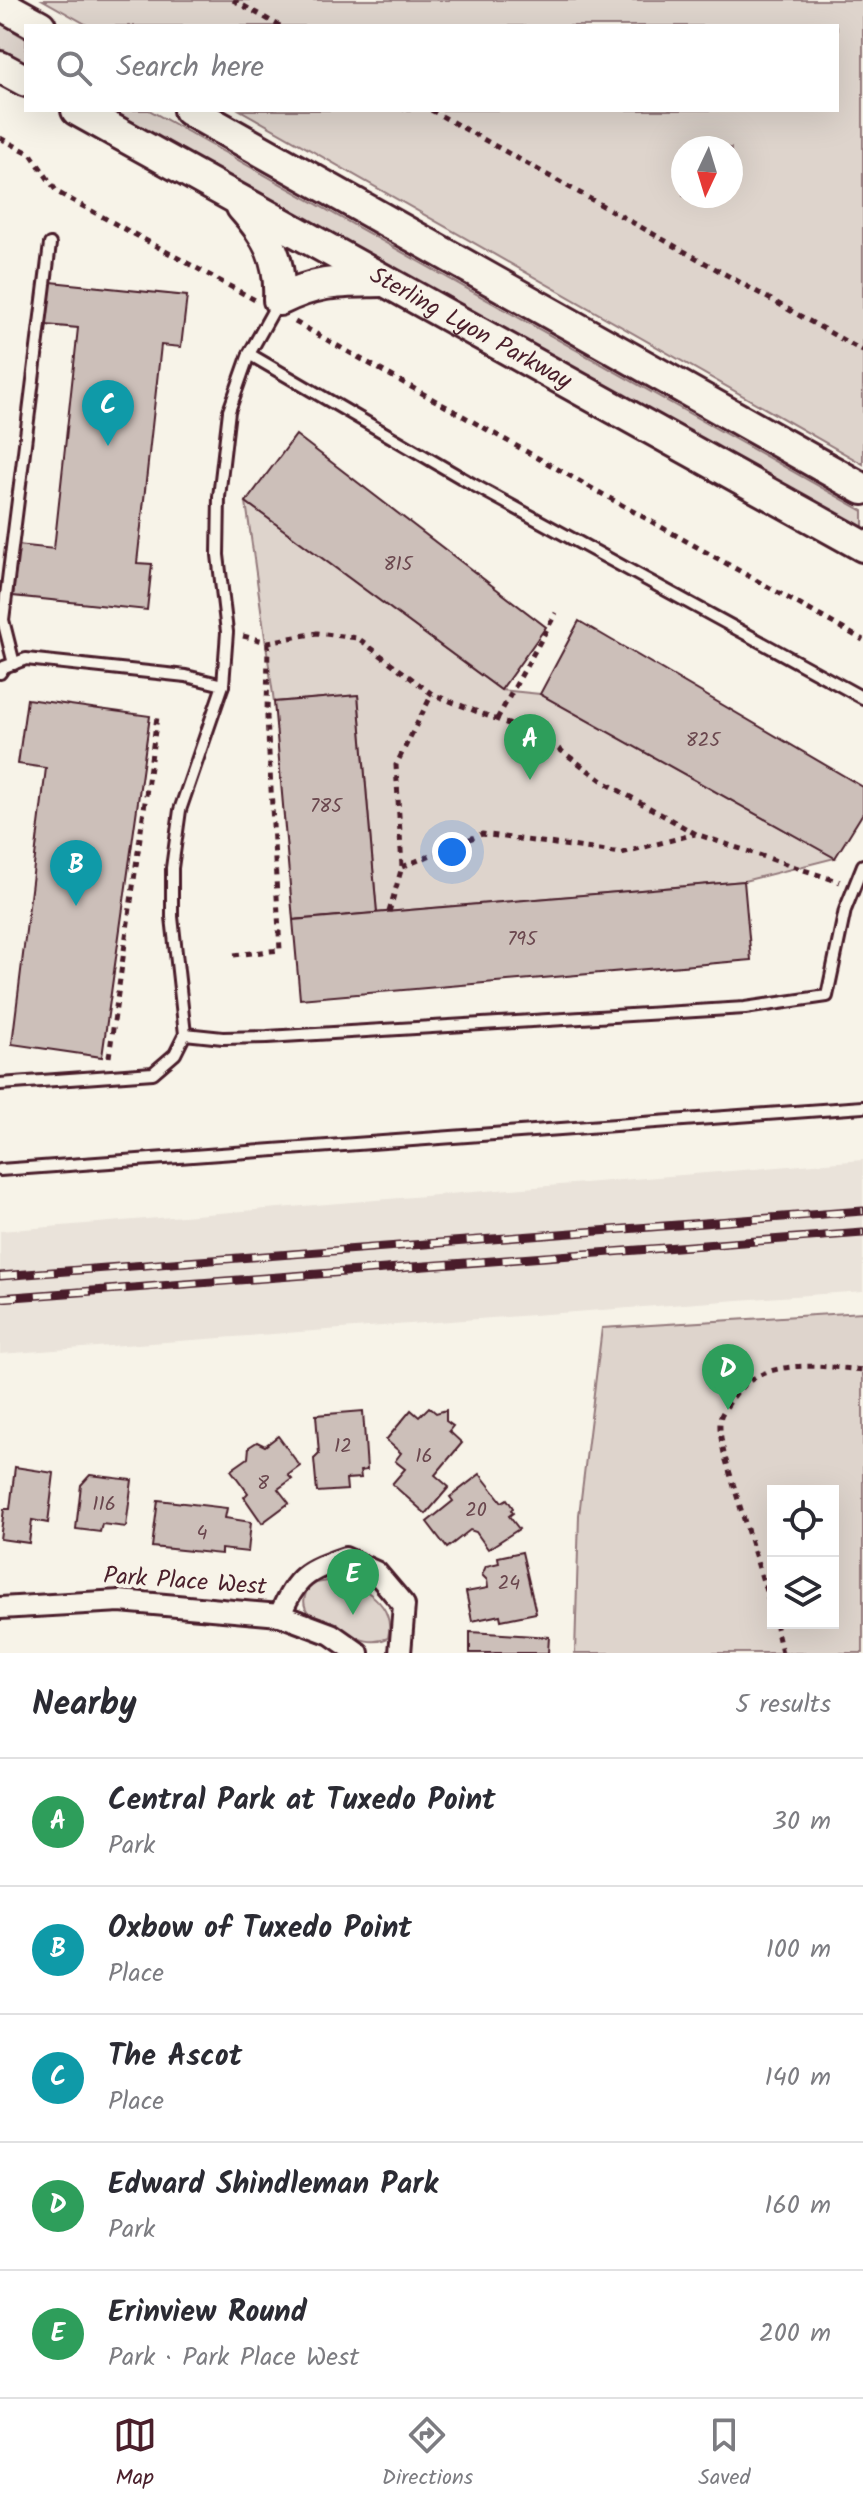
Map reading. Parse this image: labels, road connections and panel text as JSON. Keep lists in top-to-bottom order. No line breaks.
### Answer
{"streets":{"main road":["Sterling Lyon Parkway"],"street":["Park Place West"]},"house_numbers":["815","825","785","795","12","16","8","116","20","4","24"],"north":"bottom","page":{"search":"Search here","pins":["C","A","B","D","E"],"heading":["Nearby","5 results"],"list":[{"mark":"A","name":"Central Park at Tuxedo Point","note":"Park","value":"30 m"},{"mark":"B","name":"Oxbow of Tuxedo Point","note":"Place","value":"100 m"},{"mark":"C","name":"The Ascot","note":"Place","value":"140 m"},{"mark":"D","name":"Edward Shindleman Park","note":"Park","value":"160 m"},{"mark":"E","name":"Erinview Round","note":"Park · Park Place West","value":"200 m"}],"nav":["Map","Directions","Saved"]}}
